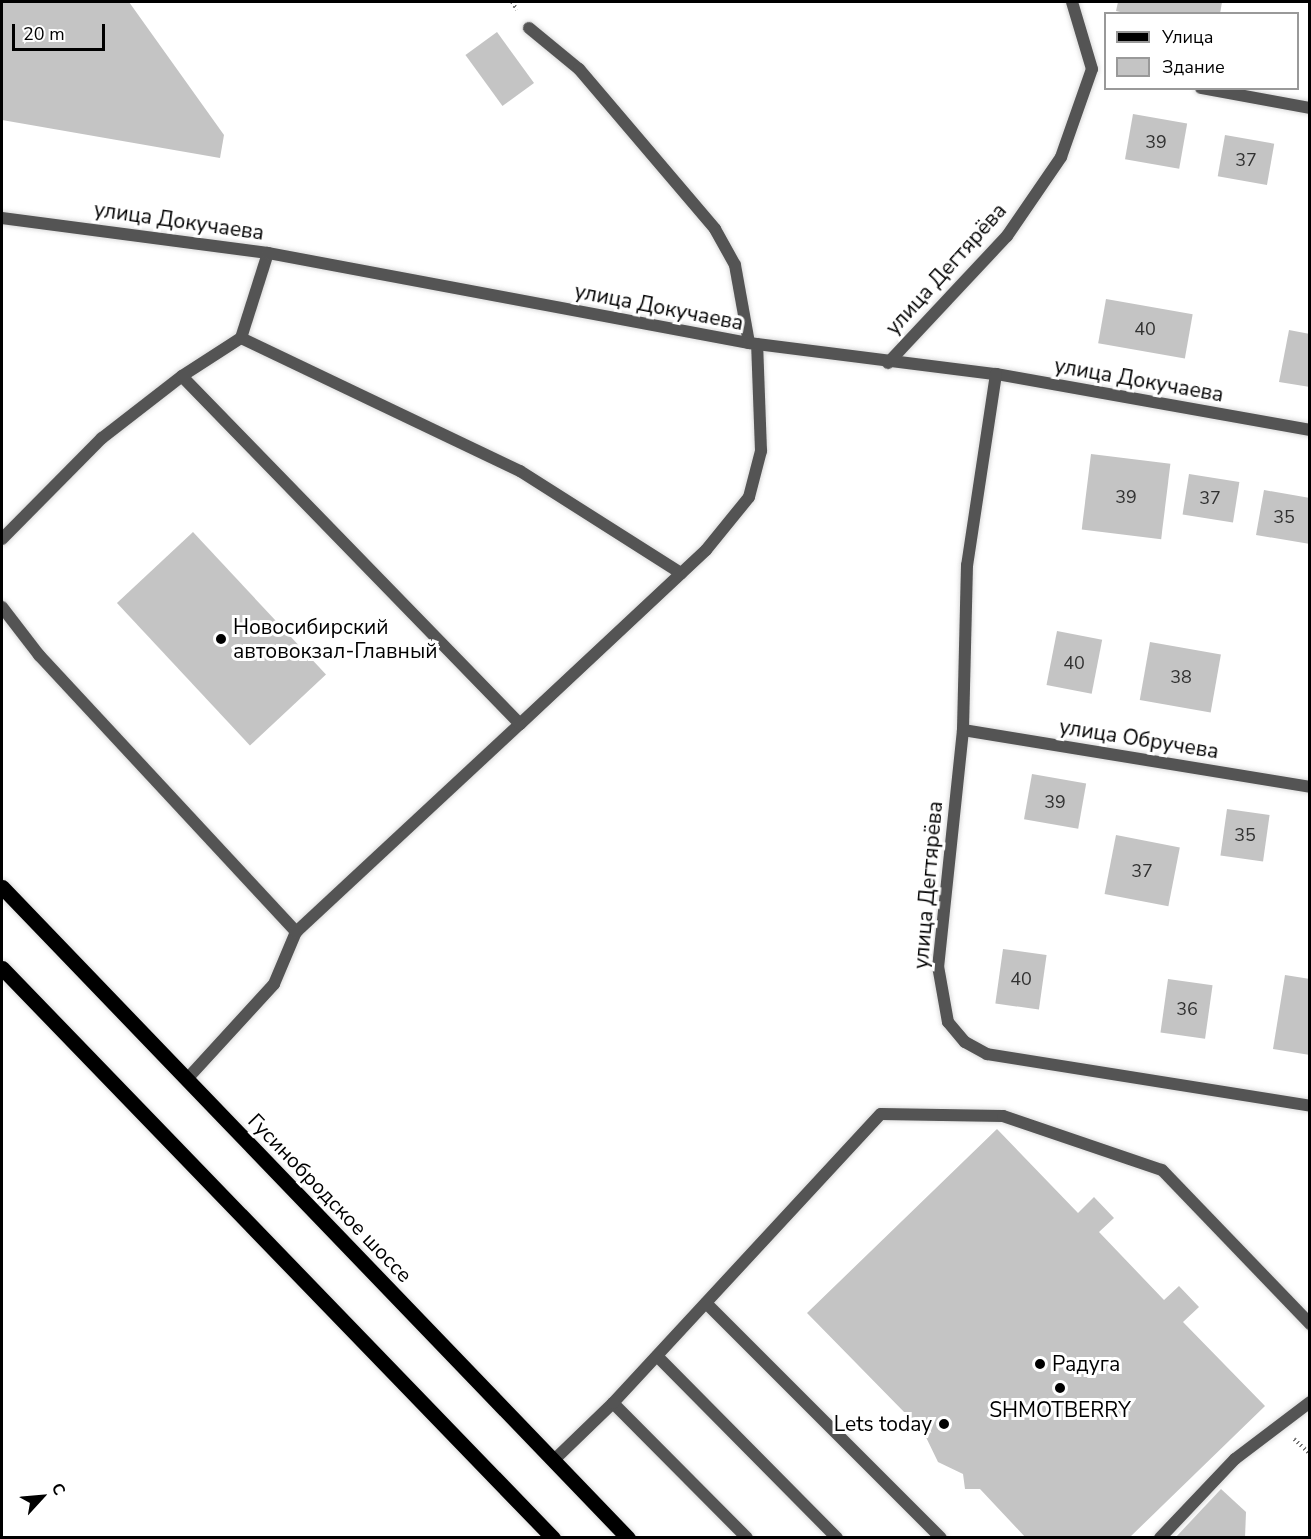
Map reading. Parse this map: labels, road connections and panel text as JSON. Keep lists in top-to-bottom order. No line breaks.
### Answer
{"streets":{"main road":["Гусинобродское шоссе"],"street":["улица Докучаева","улица Дегтярёва","улица Обручева"]},"crossings":[["улица Докучаева","улица Дегтярёва"],["улица Дегтярёва","улица Обручева"]],"places":["Новосибирский автовокзал-Главный","Радуга","SHMOTBERRY","Lets today"],"house_numbers":["39","37","40","39","37","35","40","38","39","35","37","40","36"],"legend":["Улица","Здание"],"scale_bar":"20 m","north":"top right"}
